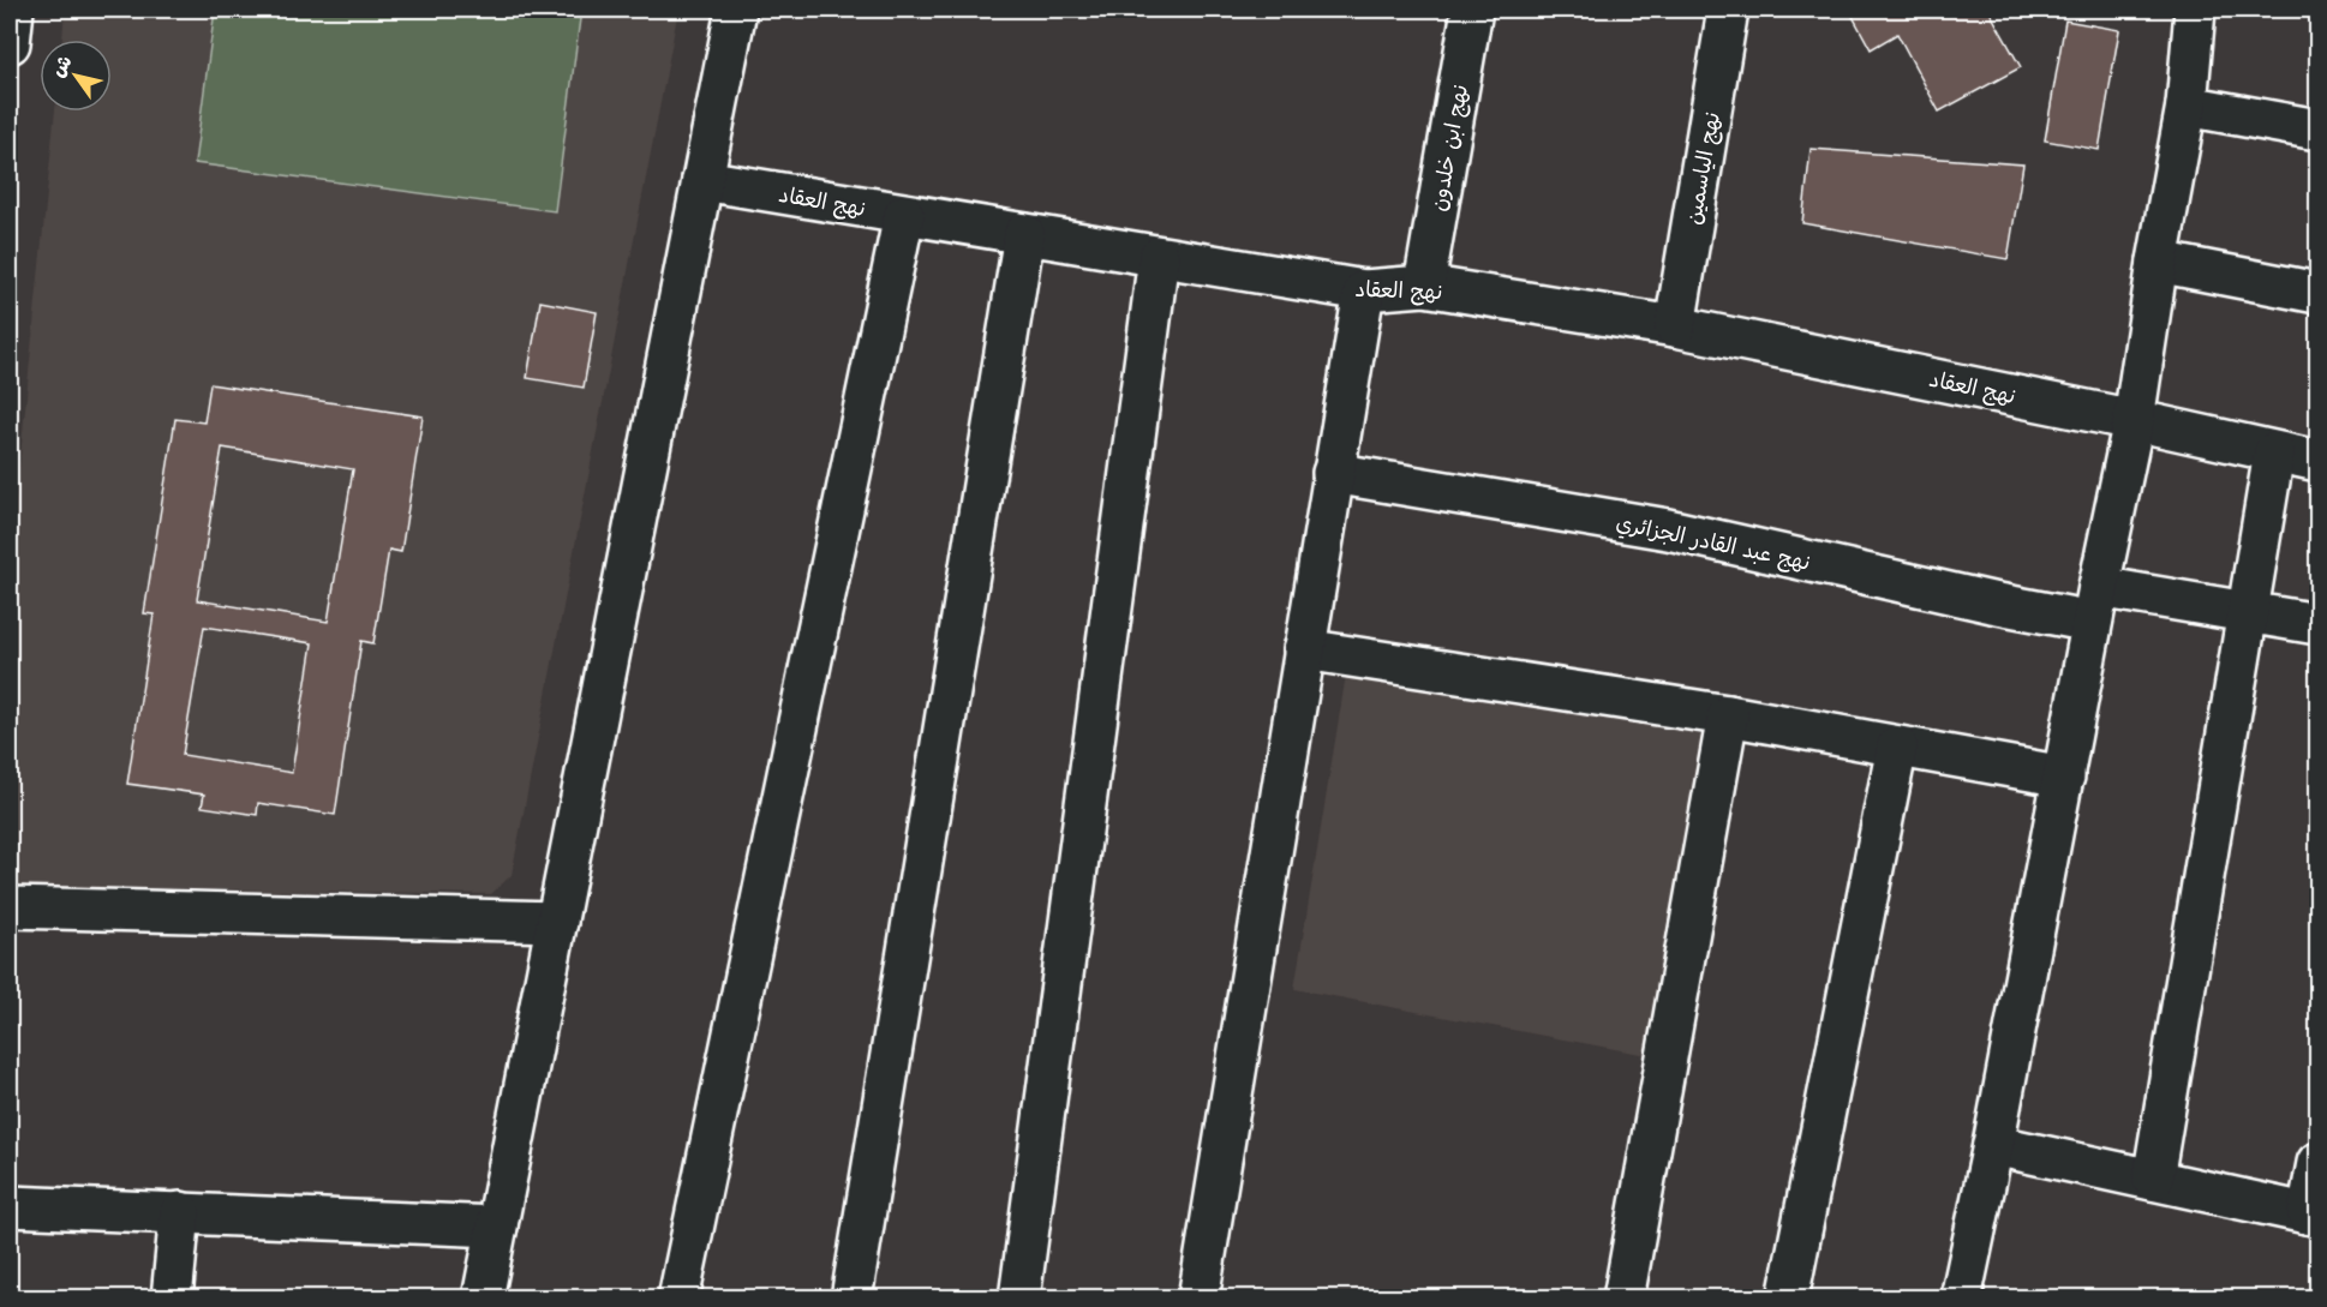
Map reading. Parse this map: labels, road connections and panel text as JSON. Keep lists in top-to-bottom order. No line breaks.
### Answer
{"streets":{"street":["نهج ابن خلدون","نهج الياسمين","نهج العقاد","نهج عبد القادر الجزائري"]},"crossings":[["نهج ابن خلدون","نهج العقاد"],["نهج الياسمين","نهج العقاد"]],"north":"top left"}
